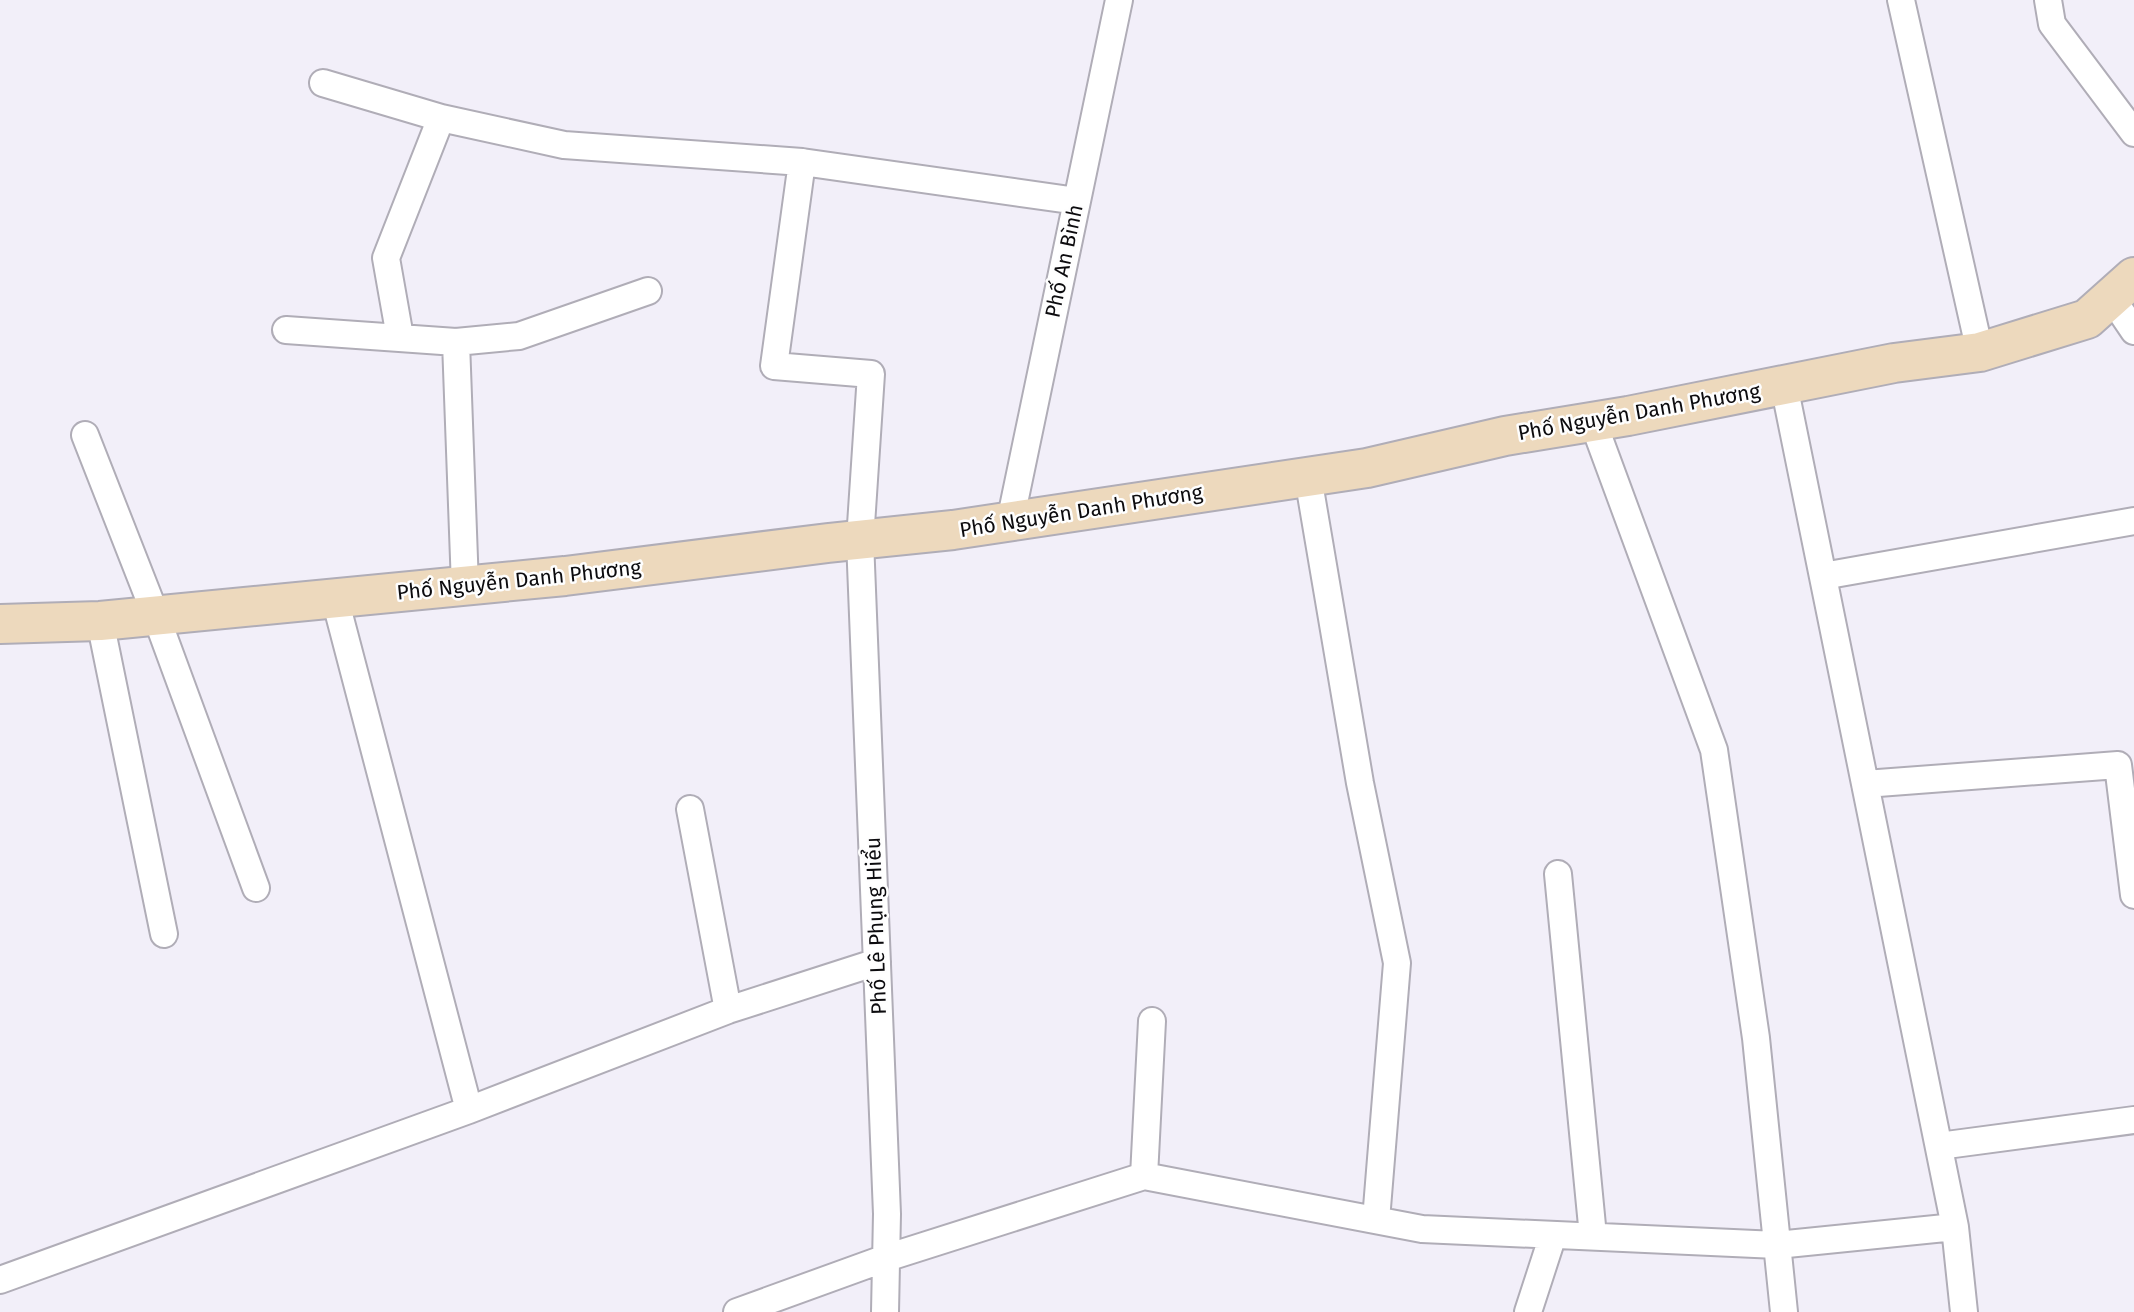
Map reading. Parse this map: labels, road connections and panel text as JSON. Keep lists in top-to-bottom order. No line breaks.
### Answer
{"streets":{"street":["Phố An Bình","Phố Nguyễn Danh Phương","Phố Lê Phụng Hiểu"]},"crossings":[["Phố An Bình","Phố Nguyễn Danh Phương"],["Phố Nguyễn Danh Phương","Phố Lê Phụng Hiểu"]]}
